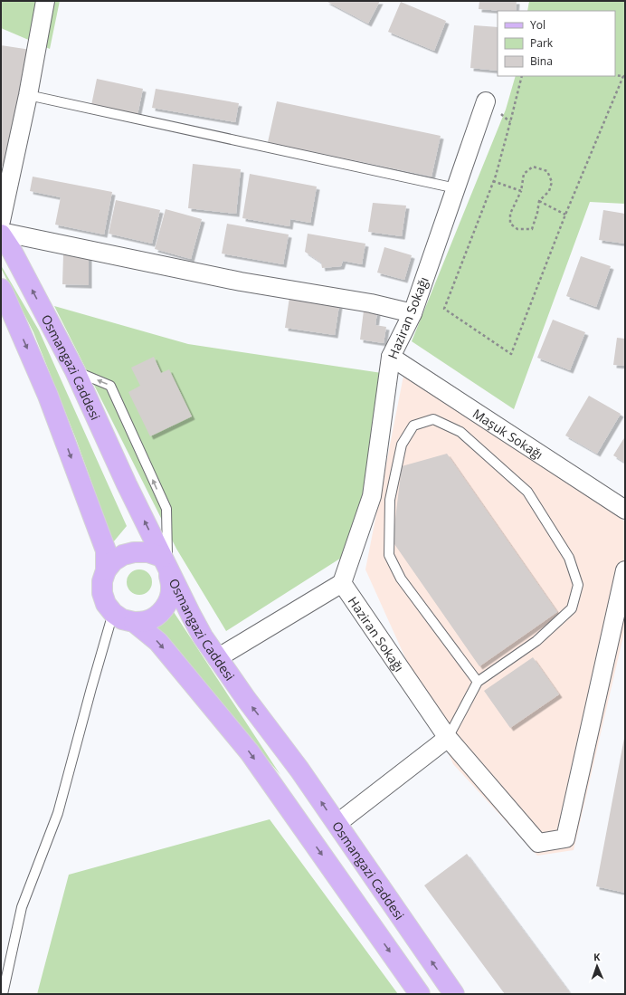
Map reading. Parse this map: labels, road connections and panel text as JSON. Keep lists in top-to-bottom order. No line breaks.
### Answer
{"streets":{"main road":["Osmangazi Caddesi"],"street":["Haziran Sokağı","Maşuk Sokağı"]},"crossings":[["Haziran Sokağı","Maşuk Sokağı"]],"legend":["Yol","Park","Bina"],"north":"top"}
